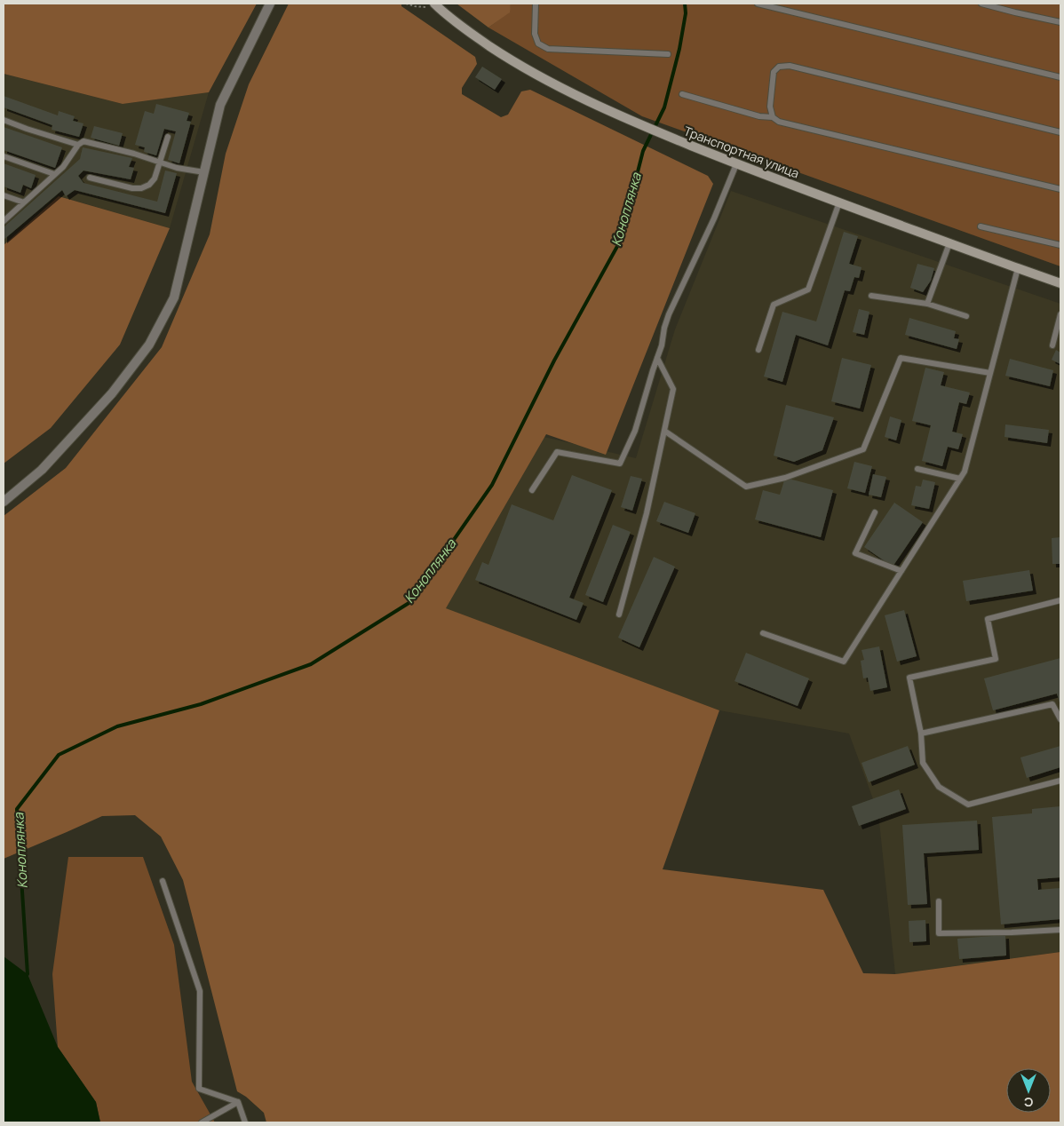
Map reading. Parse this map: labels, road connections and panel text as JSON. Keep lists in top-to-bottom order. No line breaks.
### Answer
{"streets":{"main road":["Транспортная улица"]},"water":["Коноплянка"],"north":"bottom"}
